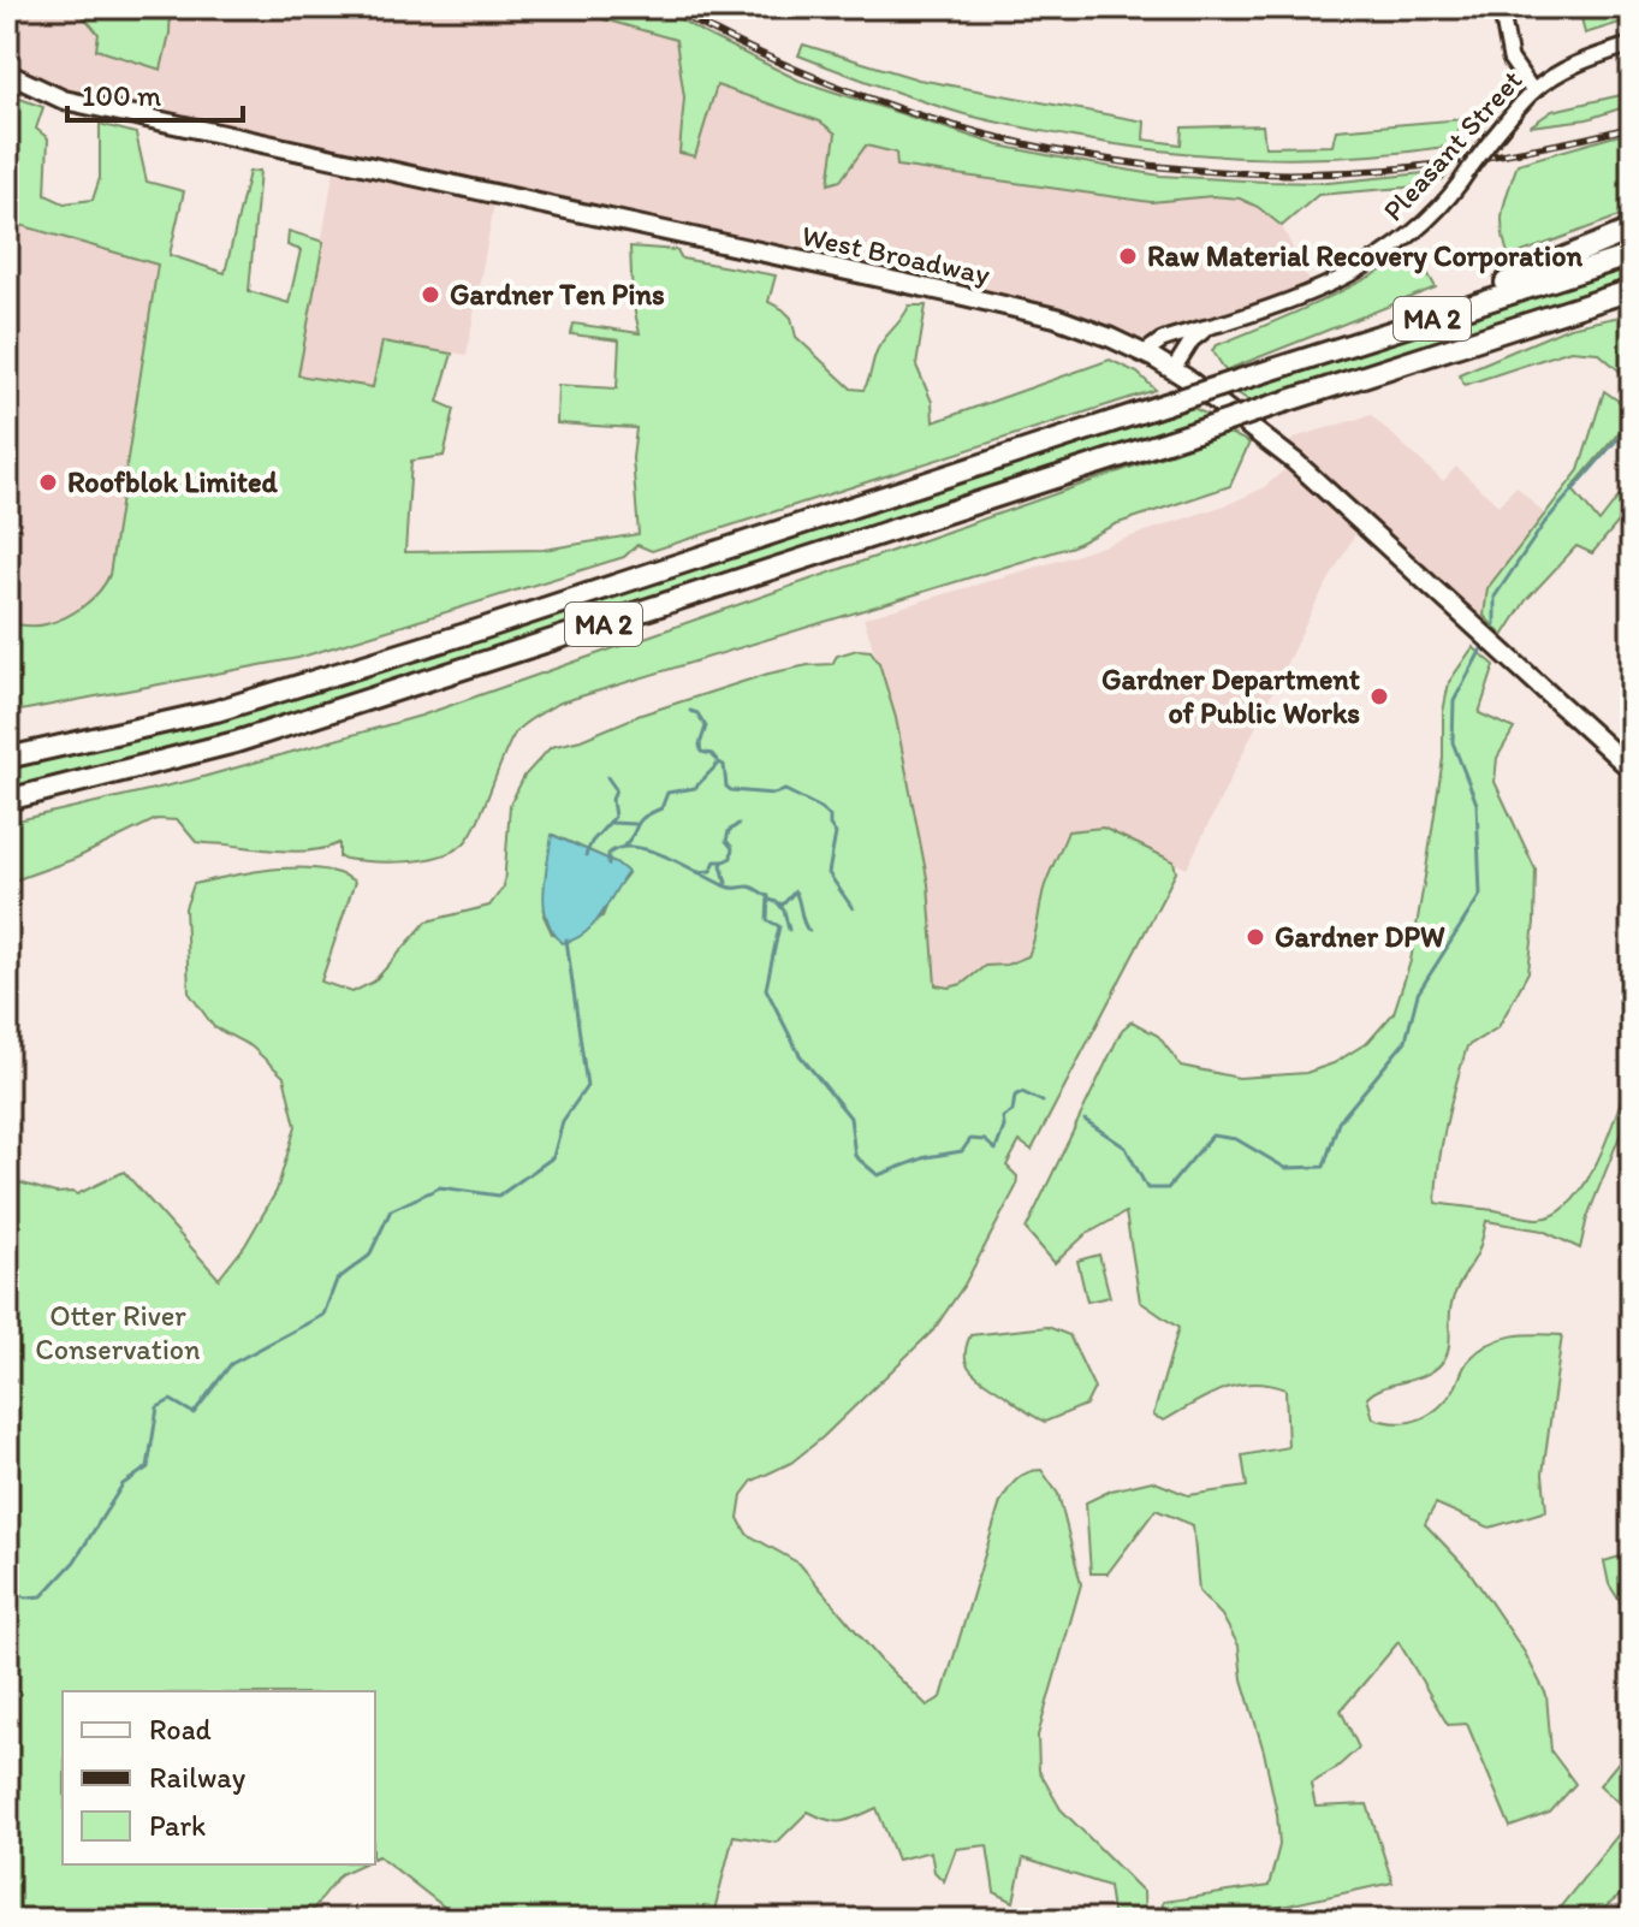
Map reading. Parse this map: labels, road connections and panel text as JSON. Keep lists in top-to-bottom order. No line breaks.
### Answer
{"streets":{"highway":["MA 2"],"main road":["West Broadway"],"street":["Pleasant Street"]},"crossings":[["Pleasant Street","West Broadway"]],"parks":["Otter River Conservation"],"places":["Raw Material Recovery Corporation","Gardner Ten Pins","Roofblok Limited","Gardner Department of Public Works","Gardner DPW"],"legend":["Road","Railway","Park"],"scale_bar":"100 m"}
